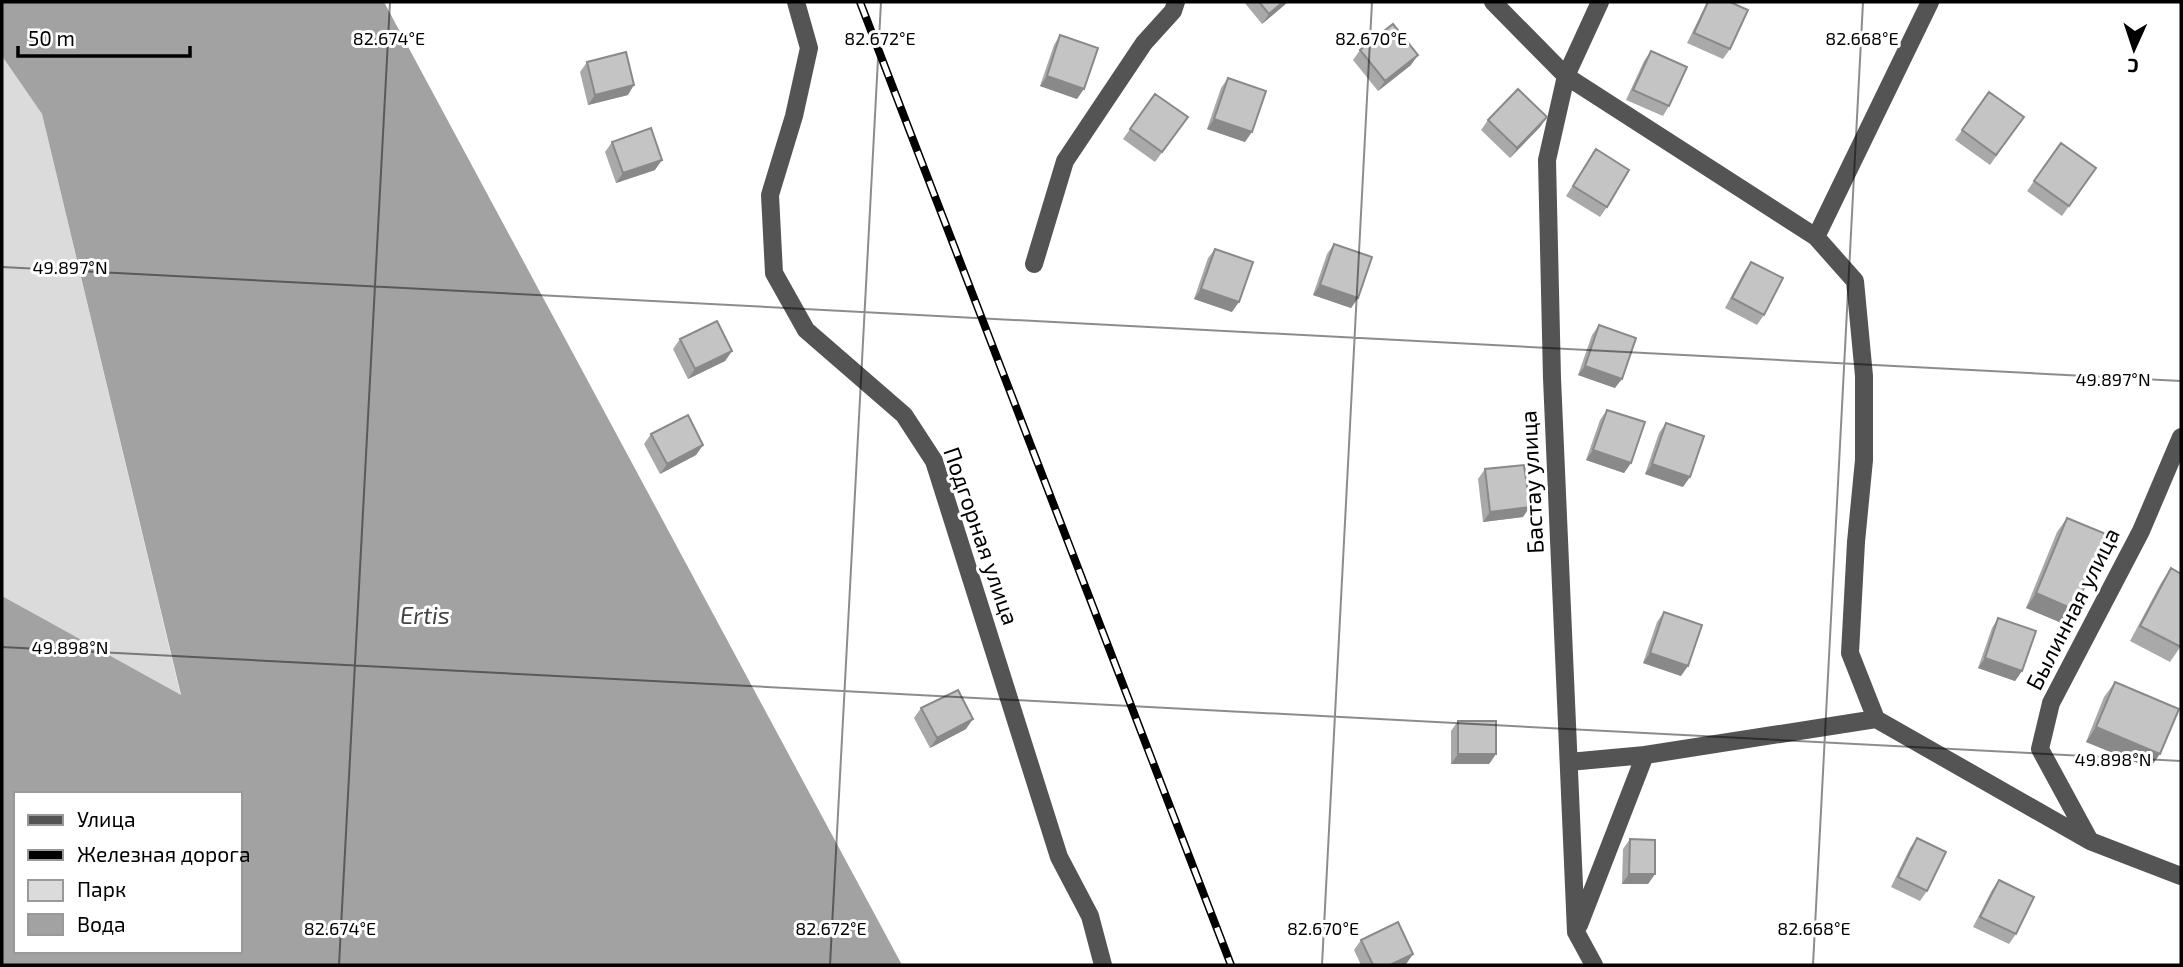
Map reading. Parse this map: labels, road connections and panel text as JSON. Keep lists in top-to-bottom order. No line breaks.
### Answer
{"streets":{"street":["Бастау улица","Подгорная улица","Былинная улица"]},"water":["Ertis"],"legend":["Улица","Железная дорога","Парк","Вода"],"scale_bar":"50 m","north":"bottom","coordinates":["82.674°E","82.672°E","82.670°E","82.668°E","49.897°N","49.898°N"]}
